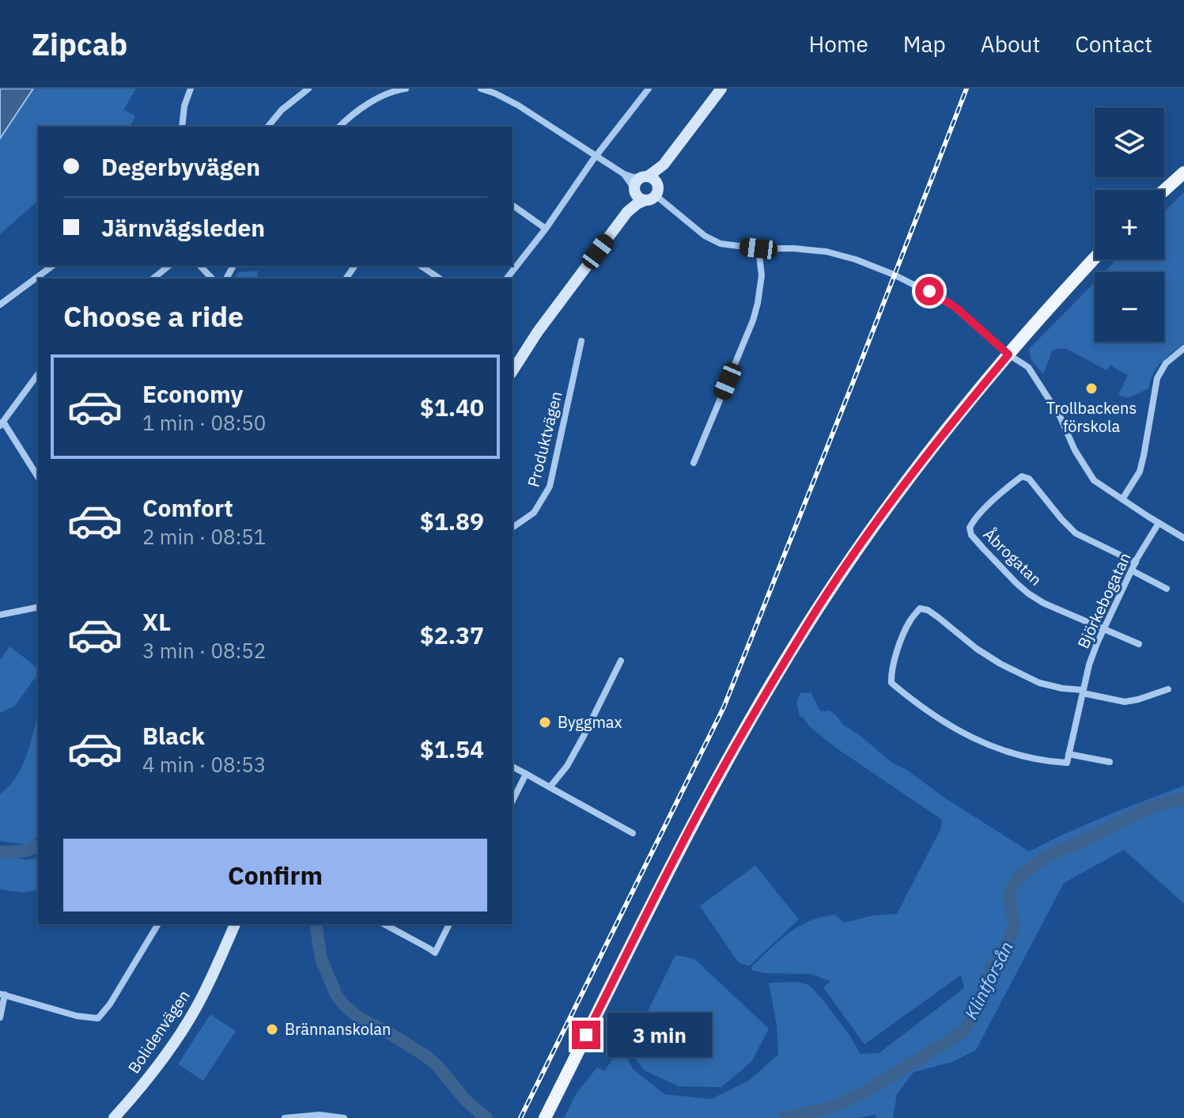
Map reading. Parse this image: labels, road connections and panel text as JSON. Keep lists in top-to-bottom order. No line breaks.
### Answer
{"streets":{"main road":["Bolidenvägen"],"street":["Produktvägen","Åbrogatan","Björkebogatan"]},"crossings":[["Åbrogatan","Björkebogatan"]],"water":["Klintforsån"],"places":["Trollbackens förskola","Byggmax","Brännanskolan"],"page":{"header":"Zipcab","nav":["Home","Map","About","Contact"],"map_buttons":["+","−"],"banner":["Degerbyvägen","Järnvägsleden"],"heading":"Choose a ride","list":[{"name":"Economy","note":"1 min · 08:50","value":"$1.40"},{"name":"Comfort","note":"2 min · 08:51","value":"$1.89"},{"name":"XL","note":"3 min · 08:52","value":"$2.37"},{"name":"Black","note":"4 min · 08:53","value":"$1.54"}],"buttons":"Confirm","bubble":"3 min"}}
